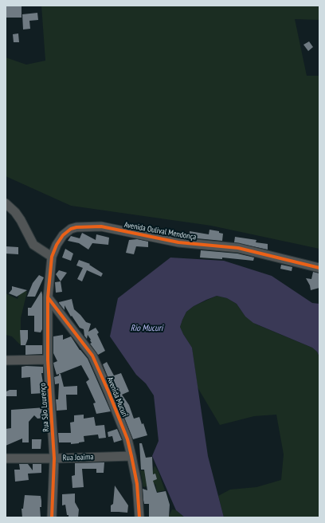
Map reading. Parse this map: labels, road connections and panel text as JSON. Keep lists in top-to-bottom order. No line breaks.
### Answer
{"streets":{"street":["Avenida Oulival Mendonça","Avenida Mucuri","Rua São Lourenço","Rua Joaima"]},"crossings":[["Avenida Oulival Mendonça","Avenida Mucuri"],["Avenida Oulival Mendonça","Rua São Lourenço"],["Avenida Mucuri","Rua São Lourenço"],["Avenida Mucuri","Rua Joaima"],["Rua São Lourenço","Rua Joaima"]],"water":["Rio Mucuri"]}
